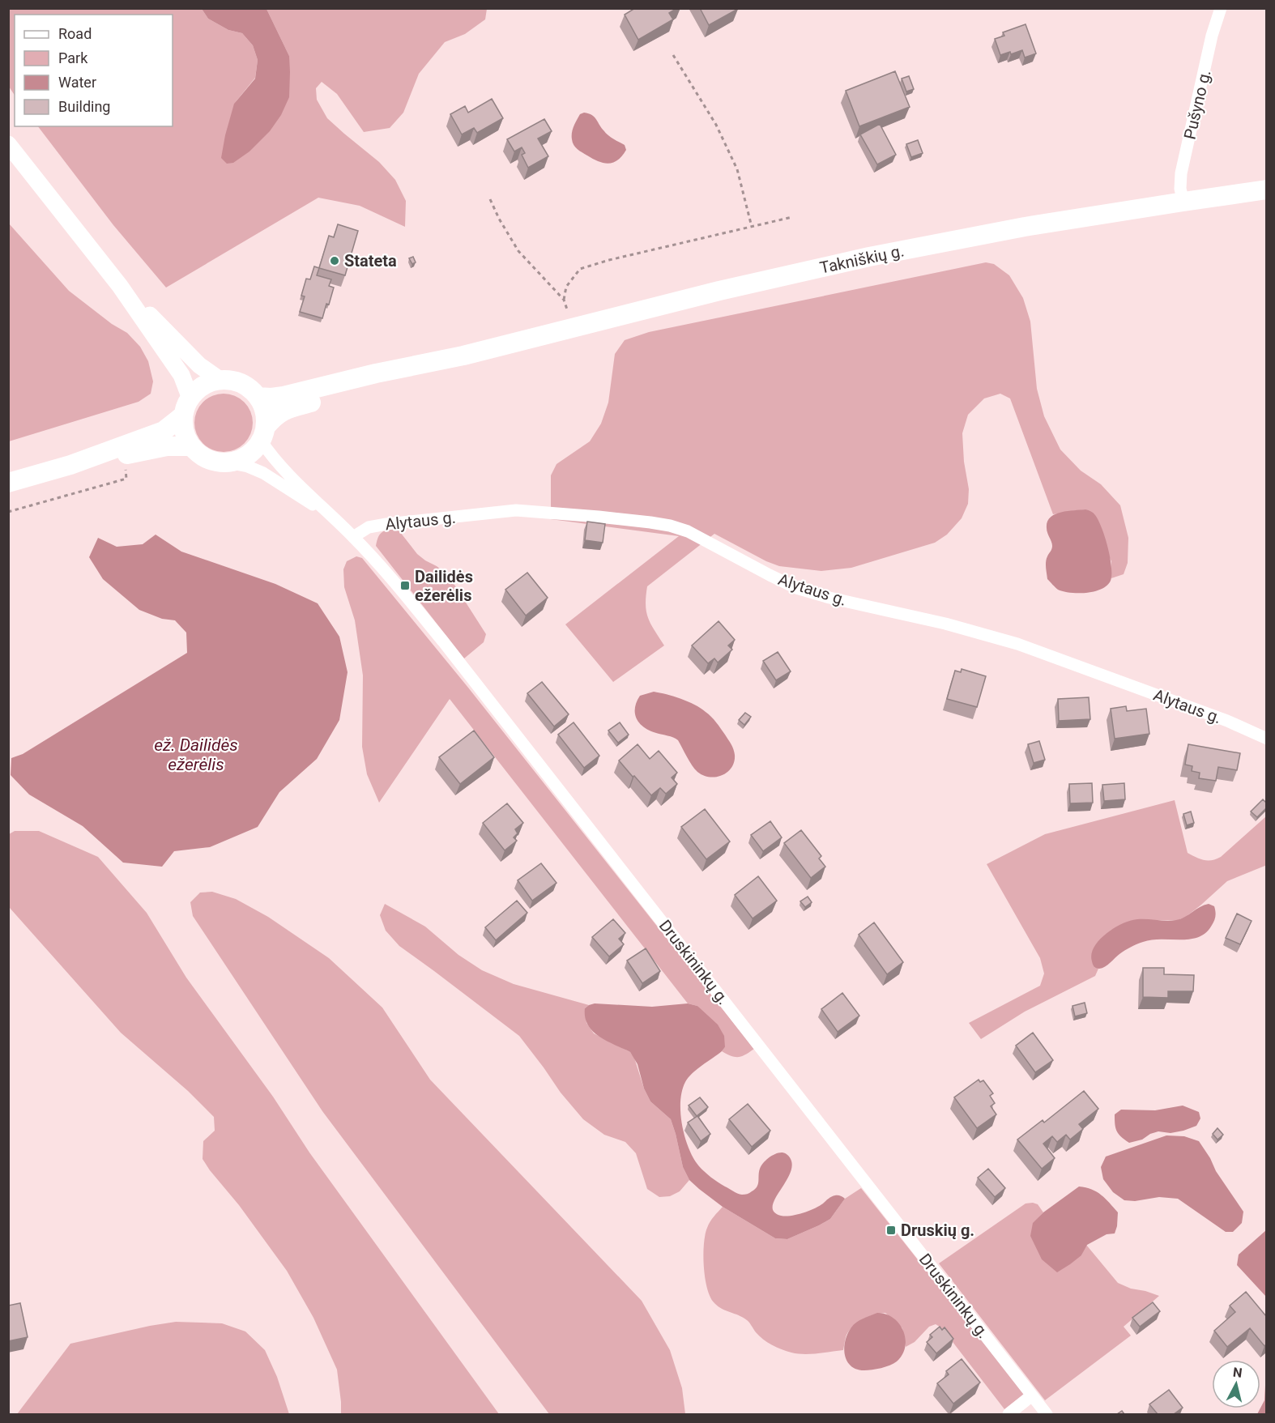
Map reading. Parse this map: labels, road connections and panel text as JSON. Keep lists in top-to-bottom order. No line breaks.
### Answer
{"streets":{"main road":["Takniškių g."],"street":["Pušyno g.","Alytaus g.","Druskininkų g."]},"crossings":[["Pušyno g.","Takniškių g."],["Alytaus g.","Druskininkų g."]],"water":["ež. Dailidės ežerėlis"],"places":{"other":["Stateta"],"transit":["Dailidės ežerėlis","Druskių g."]},"legend":["Road","Park","Water","Building"],"north":"top"}
